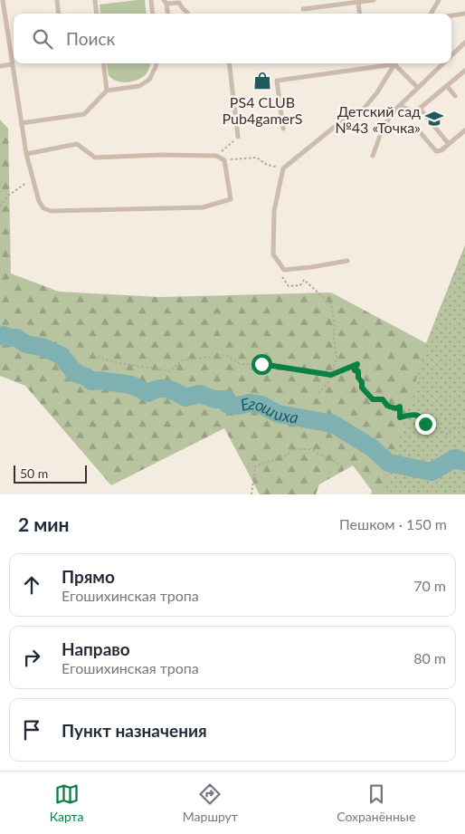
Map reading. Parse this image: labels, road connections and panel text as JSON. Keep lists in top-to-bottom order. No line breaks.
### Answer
{"water":["Егошиха"],"places":{"shop":["PS4 CLUB Pub4gamerS"],"school or university":["Детский сад №43 «Точка»"]},"scale_bar":"50 m","page":{"search":"Поиск","scale":"50 m","heading":["2 мин","Пешком · 150 m"],"list":[["Прямо","Егошихинская тропа","70 m"],["Направо","Егошихинская тропа","80 m"],"Пункт назначения"],"nav":["Карта","Маршрут","Сохранённые"]}}
